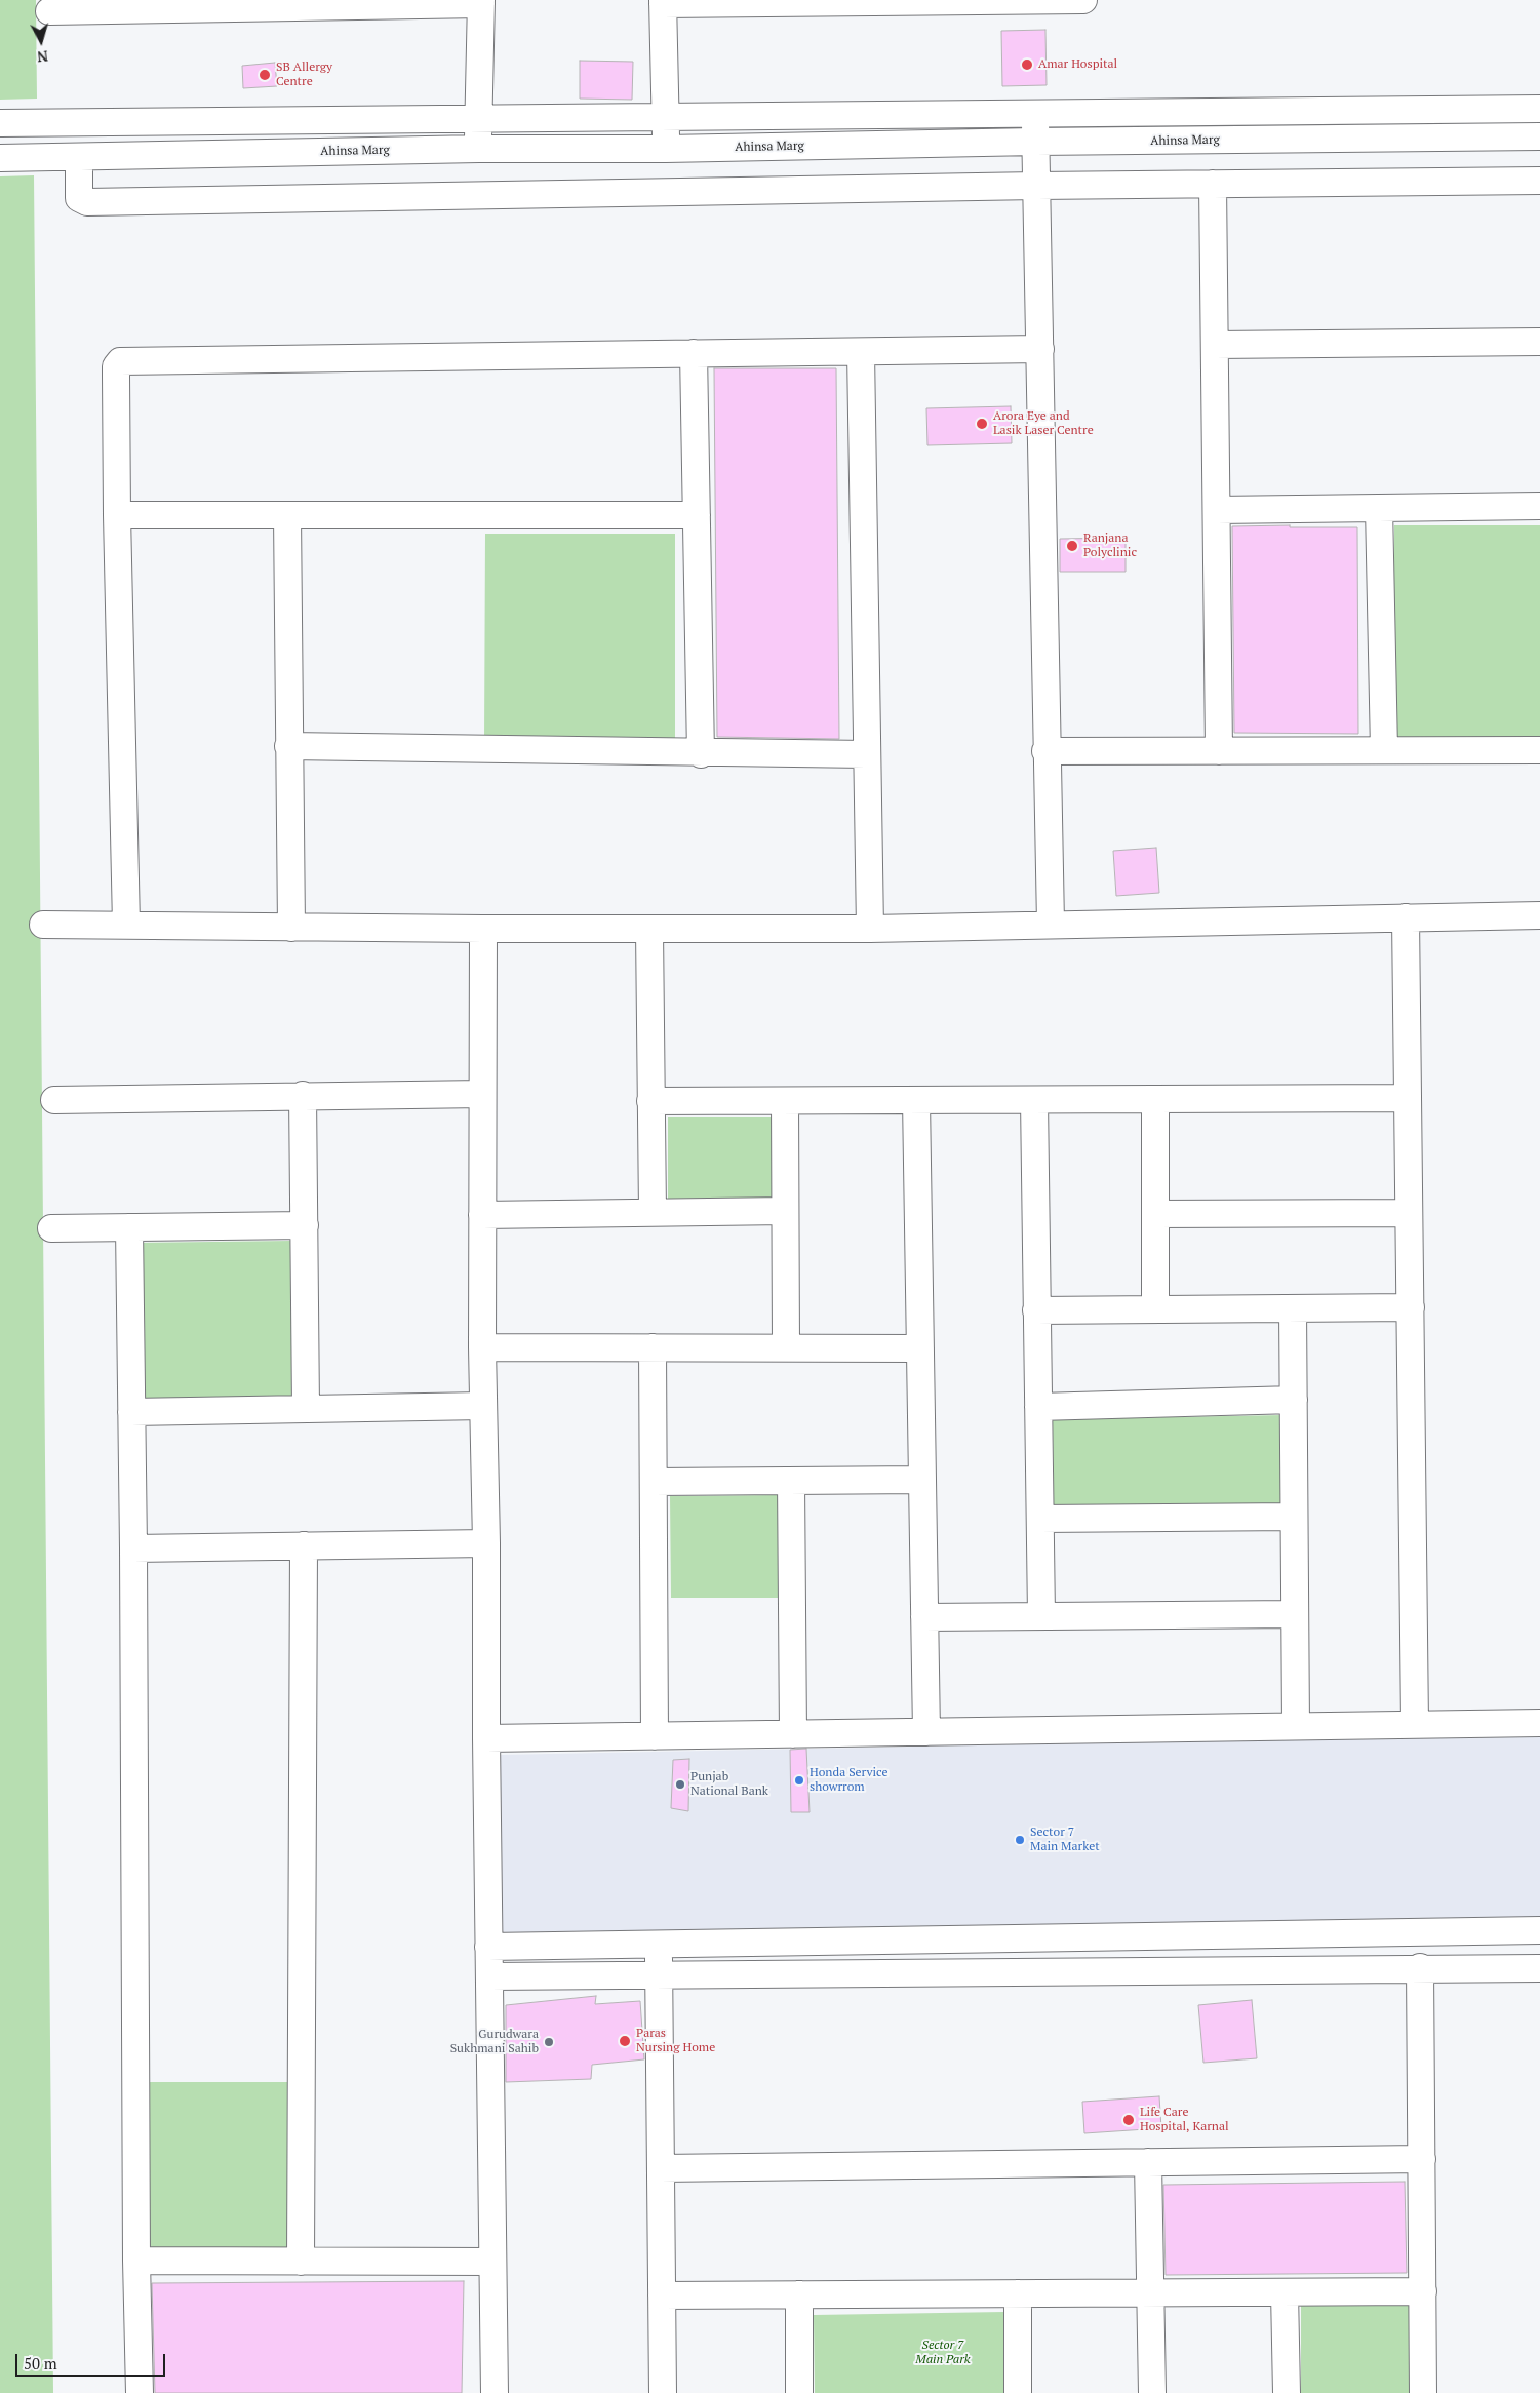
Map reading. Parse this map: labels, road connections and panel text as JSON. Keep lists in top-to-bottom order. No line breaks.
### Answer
{"streets":{"street":["Ahinsa Marg"]},"parks":["Sector 7 Main Park"],"places":["Amar Hospital","SB Allergy Centre","Arora Eye and Lasik Laser Centre","Ranjana Polyclinic","Honda Service showrrom","Punjab National Bank","Sector 7 Main Market","Paras Nursing Home","Gurudwara Sukhmani Sahib","Life Care Hospital, Karnal"],"scale_bar":"50 m","north":"bottom"}
